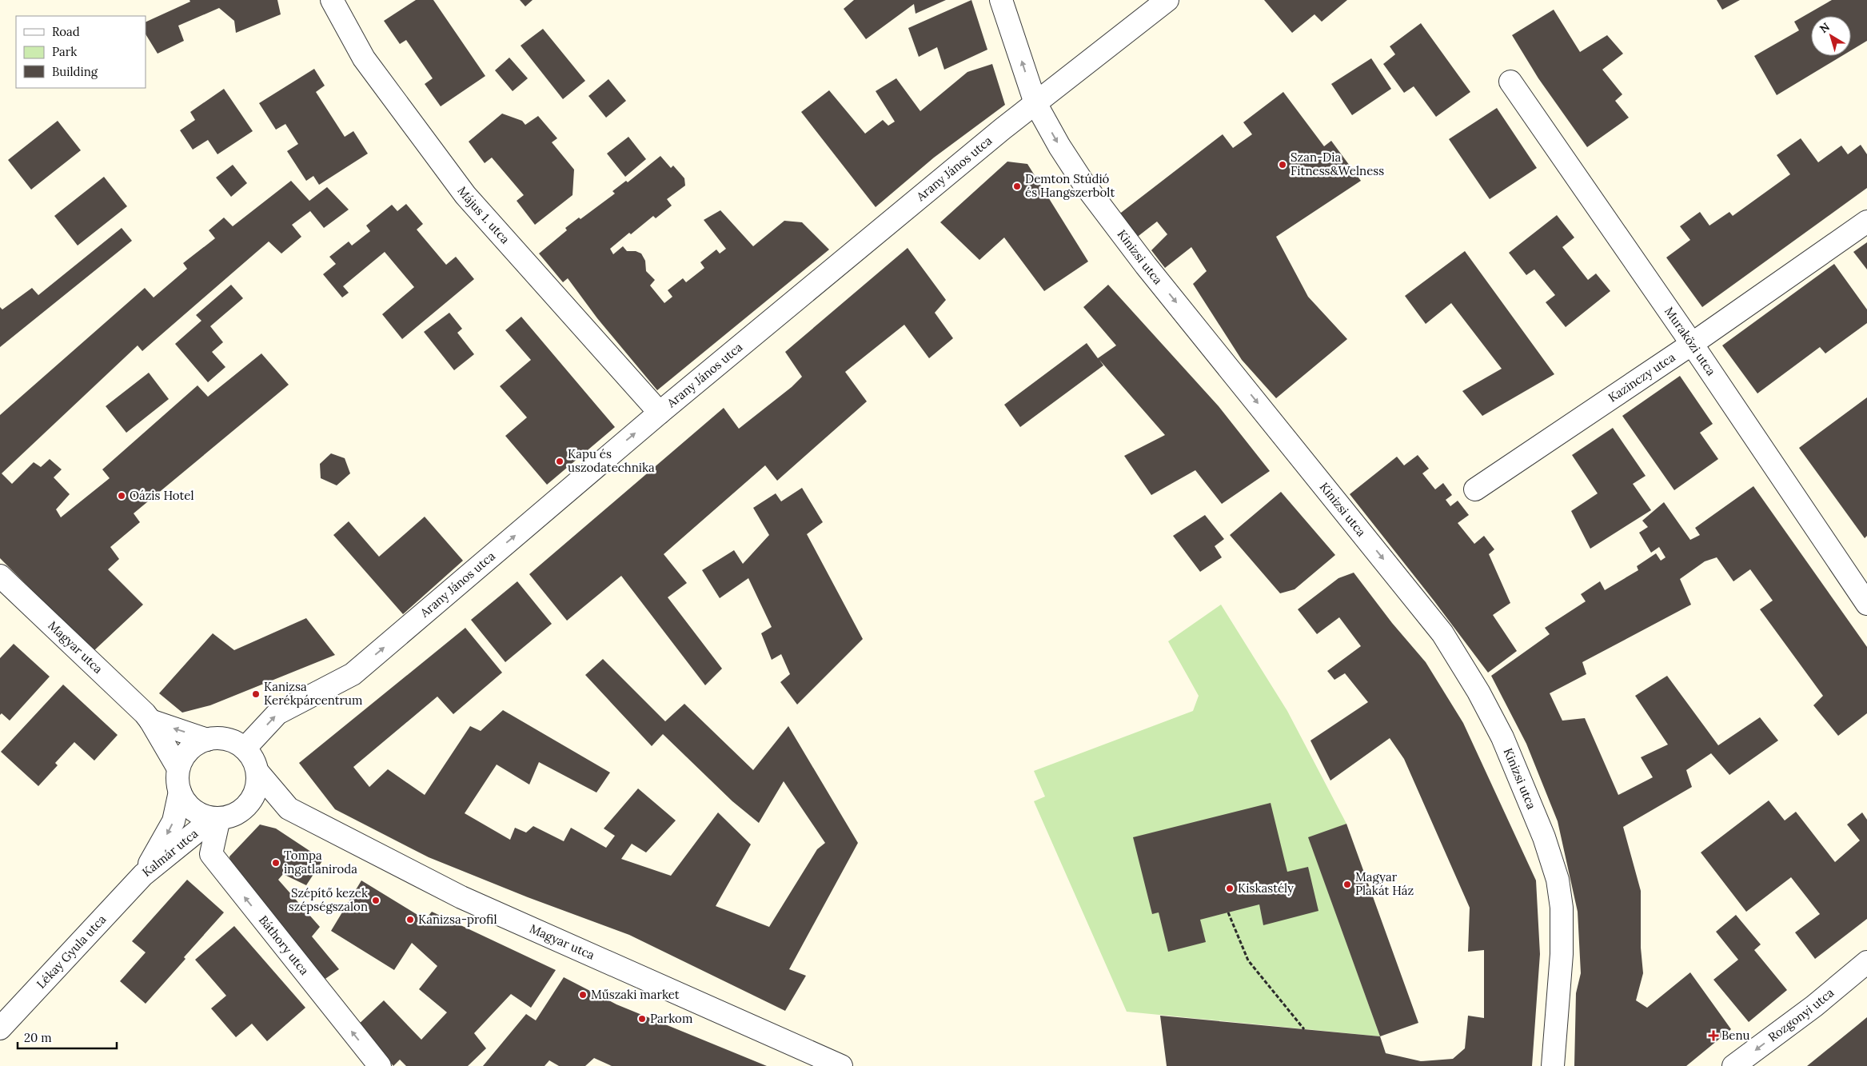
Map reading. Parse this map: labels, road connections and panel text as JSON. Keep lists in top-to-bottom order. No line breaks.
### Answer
{"streets":{"street":["Arany János utca","Május 1. utca","Kinizsi utca","Muraközi utca","Kazinczy utca","Magyar utca","Kalmár utca","Báthory utca","Lékay Gyula utca","Rozgonyi utca"]},"crossings":[["Arany János utca","Május 1. utca"],["Arany János utca","Kinizsi utca"],["Arany János utca","Magyar utca"],["Arany János utca","Kalmár utca"],["Arany János utca","Báthory utca"],["Muraközi utca","Kazinczy utca"],["Magyar utca","Kalmár utca"],["Magyar utca","Báthory utca"],["Kalmár utca","Báthory utca"],["Kalmár utca","Lékay Gyula utca"]],"one_way":["Arany János utca","Kalmár utca","Báthory utca","Rozgonyi utca"],"places":{"other":["Szan-Dia Fitness&Welness","Demton Stúdió és Hangszerbolt","Kapu és uszodatechnika","Oázis Hotel","Kanizsa Kerékpárcentrum","Tompa ingatlaniroda","Magyar Plakát Ház","Kiskastély","Szépítő kezek szépségszalon","Kanizsa-profil","Műszaki market","Parkom"],"health":["Benu"]},"legend":["Road","Park","Building"],"scale_bar":"20 m","north":"top left"}
